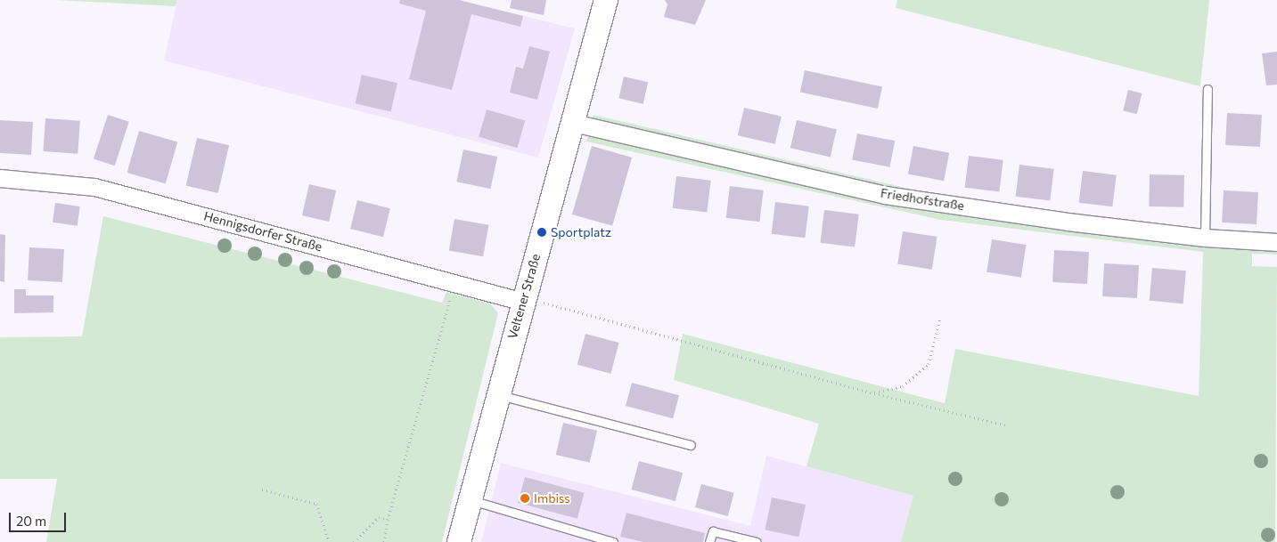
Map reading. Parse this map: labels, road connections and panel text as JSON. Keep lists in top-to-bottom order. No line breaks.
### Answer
{"streets":{"main road":["Veltener Straße"],"street":["Friedhofstraße","Hennigsdorfer Straße"]},"crossings":[["Friedhofstraße","Veltener Straße"],["Hennigsdorfer Straße","Veltener Straße"]],"places":["Sportplatz","Imbiss"],"scale_bar":"20 m"}
